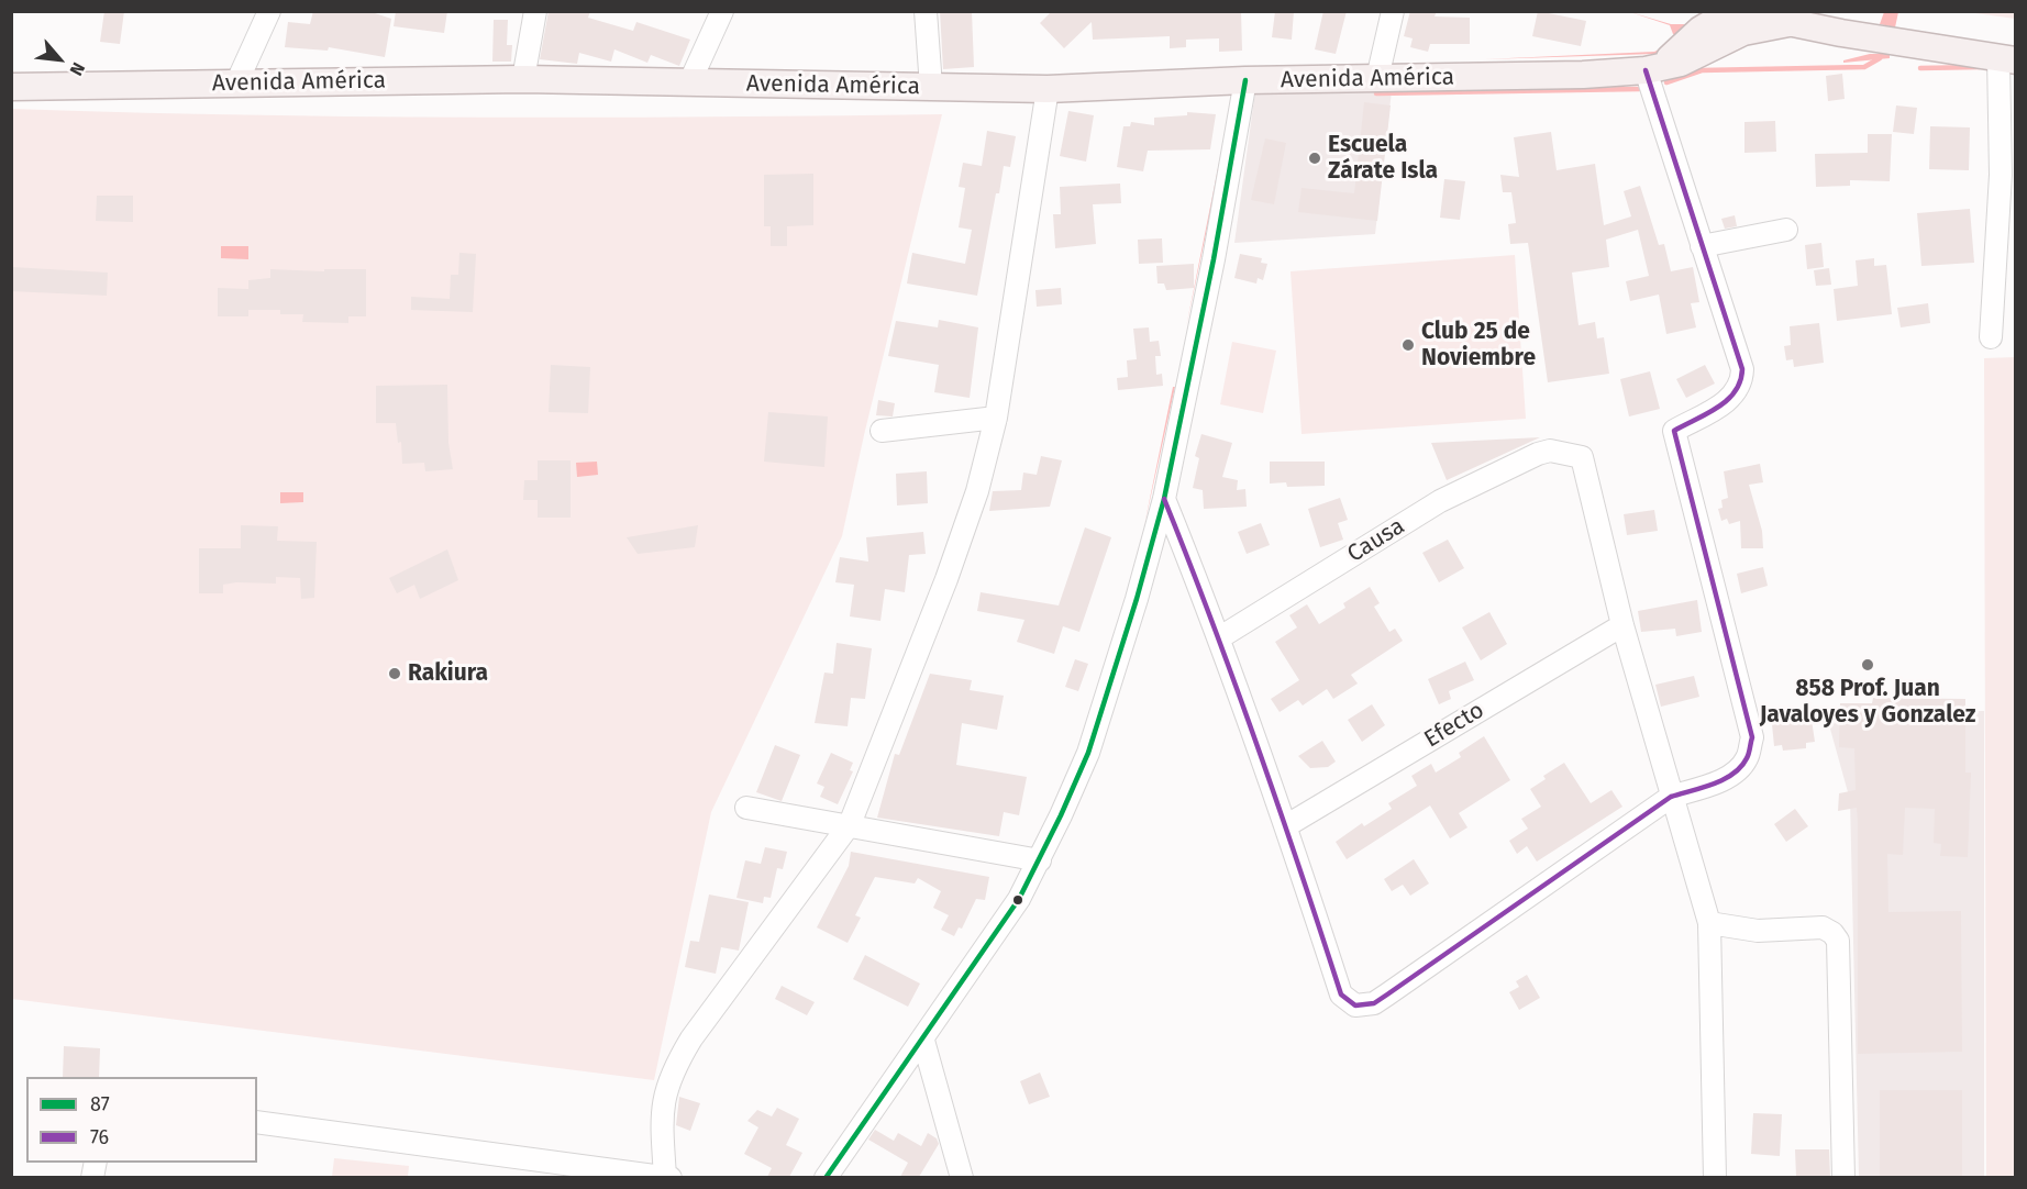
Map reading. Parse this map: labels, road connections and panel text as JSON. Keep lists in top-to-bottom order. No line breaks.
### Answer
{"streets":{"main road":["Avenida América"],"street":["Causa","Efecto"]},"crossings":[["Causa","Efecto"]],"places":["Escuela Zárate Isla","Club 25 de Noviembre","858 Prof. Juan Javaloyes y Gonzalez","Rakiura"],"lines":["transit line 76","transit line 87"],"legend":["87","76"],"north":"bottom right"}
